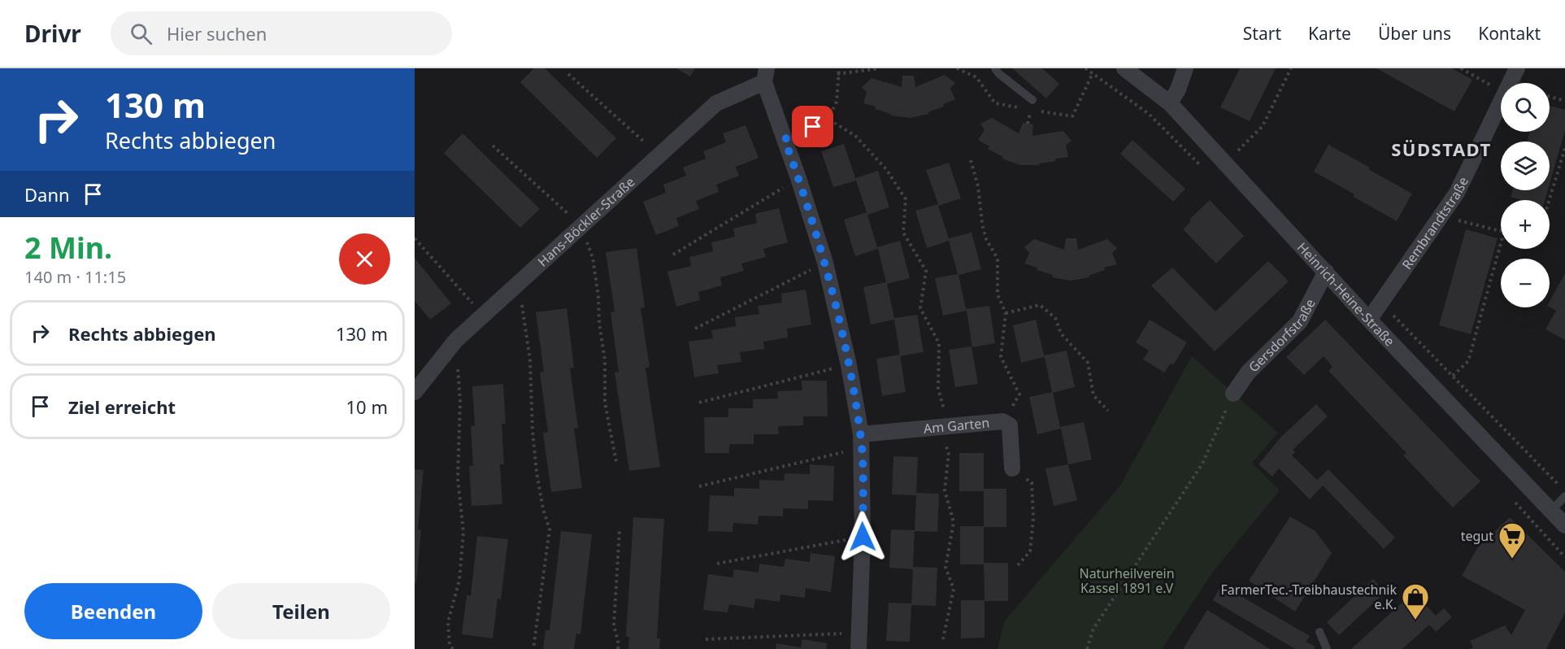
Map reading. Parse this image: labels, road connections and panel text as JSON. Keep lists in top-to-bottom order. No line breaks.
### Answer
{"streets":{"street":["Hans-Böckler-Straße","Rembrandtstraße","Heinrich-Heine-Straße","Gersdorfstraße","Am Garten"]},"crossings":[["Rembrandtstraße","Heinrich-Heine-Straße"],["Heinrich-Heine-Straße","Gersdorfstraße"]],"districts":["SÜDSTADT"],"parks":["Naturheilverein Kassel 1891 e.V"],"places":{"supermarket":["tegut"],"shop":["FarmerTec.-Treibhaustechnik e.K."]},"page":{"header":"Drivr","search":"Hier suchen","nav":["Start","Karte","Über uns","Kontakt"],"turn":["130 m","Rechts abbiegen"],"map_buttons":["+","−"],"then":"Dann","heading":["2 Min.","140 m · 11:15"],"list":[{"name":"Rechts abbiegen","value":"130 m"},{"name":"Ziel erreicht","value":"10 m"}],"buttons":["Beenden","Teilen"]}}
